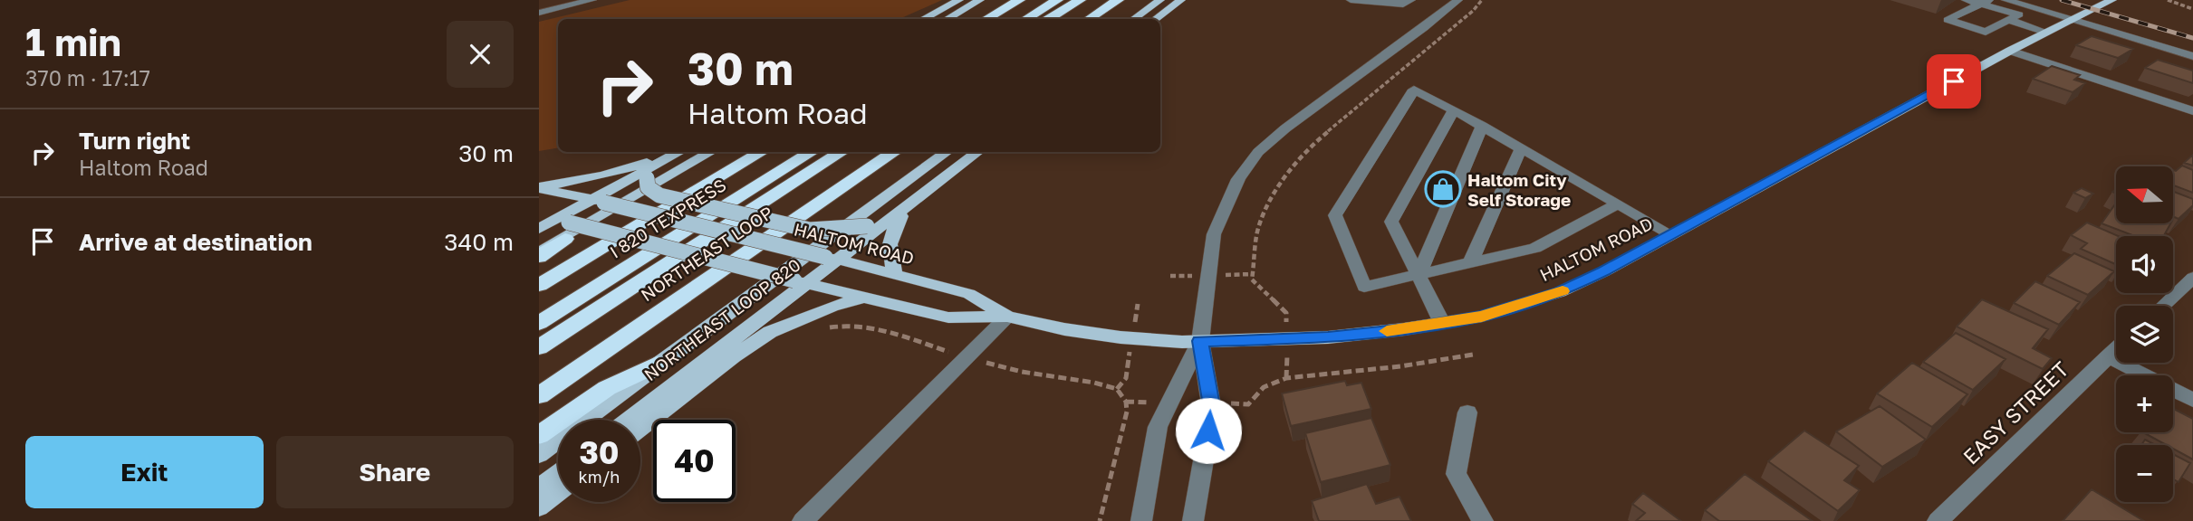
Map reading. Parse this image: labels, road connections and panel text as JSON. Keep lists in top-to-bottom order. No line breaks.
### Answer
{"streets":{"highway":["I 820 TEXPRESS","NORTHEAST LOOP"],"main road":["HALTOM ROAD","NORTHEAST LOOP 820"],"street":["EASY STREET"]},"crossings":[["HALTOM ROAD","NORTHEAST LOOP 820"]],"places":{"shop":["Haltom City Self Storage"]},"north":"left","page":{"heading":["1 min","370 m · 17:17"],"turn":["30 m","Haltom Road"],"list":[{"name":"Turn right","note":"Haltom Road","value":"30 m"},{"name":"Arrive at destination","value":"340 m"}],"map_buttons":["+","−"],"speed":"30 km/h","limit":"40","buttons":["Exit","Share"]}}
